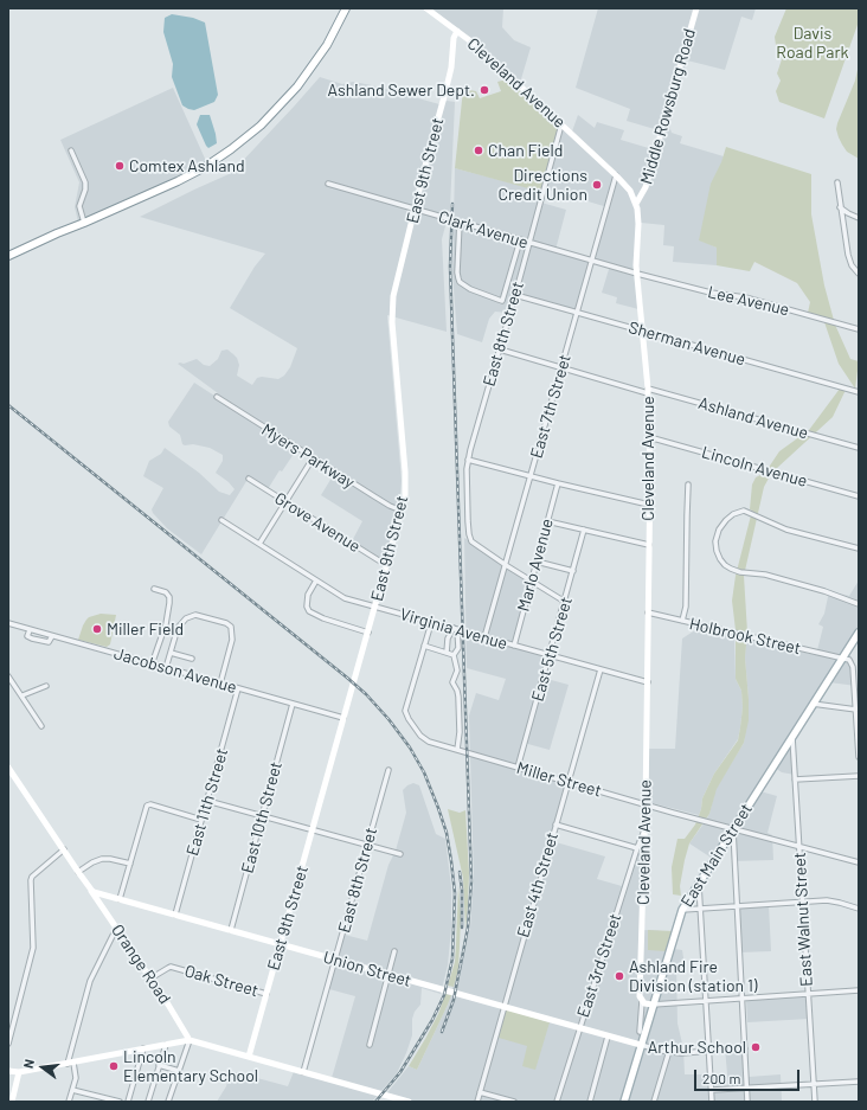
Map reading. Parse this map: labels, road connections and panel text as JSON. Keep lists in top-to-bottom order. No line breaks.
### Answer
{"streets":{"main road":["Cleveland Avenue","Middle Rowsburg Road","East 9th Street","East Main Street","Orange Road","Union Street"],"street":["Clark Avenue","Lee Avenue","East 8th Street","Sherman Avenue","East 7th Street","Ashland Avenue","Myers Parkway","Lincoln Avenue","Grove Avenue","Marlo Avenue","Virginia Avenue","Holbrook Street","East 5th Street","Jacobson Avenue","Miller Street","East 11th Street","East 10th Street","East 4th Street","East Walnut Street","East 3rd Street","Oak Street"]},"crossings":[["Cleveland Avenue","Middle Rowsburg Road"],["Cleveland Avenue","East 9th Street"],["Cleveland Avenue","Clark Avenue"],["Cleveland Avenue","Lee Avenue"],["Cleveland Avenue","East 8th Street"],["Cleveland Avenue","Sherman Avenue"],["Cleveland Avenue","East 7th Street"],["Cleveland Avenue","Ashland Avenue"],["Cleveland Avenue","Lincoln Avenue"],["Cleveland Avenue","Virginia Avenue"],["Cleveland Avenue","Holbrook Street"],["Cleveland Avenue","Miller Street"],["Cleveland Avenue","East 3rd Street"],["East 9th Street","Clark Avenue"],["East 9th Street","Myers Parkway"],["East 9th Street","Grove Avenue"],["East 9th Street","Virginia Avenue"],["East 9th Street","Jacobson Avenue"],["East 9th Street","Union Street"],["East 9th Street","Oak Street"],["Clark Avenue","Lee Avenue"],["Clark Avenue","East 8th Street"],["Clark Avenue","East 7th Street"],["East 8th Street","Sherman Avenue"],["East 8th Street","East 7th Street"],["East 8th Street","Ashland Avenue"],["East 8th Street","Union Street"],["Sherman Avenue","East 7th Street"],["East 7th Street","Ashland Avenue"],["East 7th Street","Virginia Avenue"],["Marlo Avenue","Virginia Avenue"],["Virginia Avenue","East 5th Street"],["Virginia Avenue","East 4th Street"],["Holbrook Street","East Main Street"],["East 5th Street","Miller Street"],["Jacobson Avenue","East 11th Street"],["Jacobson Avenue","East 10th Street"],["Miller Street","East Main Street"],["Miller Street","East 4th Street"],["Miller Street","East Walnut Street"],["East 11th Street","Union Street"],["East 10th Street","Union Street"],["East Main Street","East Walnut Street"],["East Main Street","Union Street"],["East 4th Street","Union Street"],["Orange Road","Union Street"],["Orange Road","Oak Street"],["East 3rd Street","Union Street"]],"parks":["Davis Road Park"],"places":["Ashland Sewer Dept.","Chan Field","Comtex Ashland","Directions Credit Union","Miller Field","Ashland Fire Division (station 1)","Arthur School","Lincoln Elementary School"],"scale_bar":"200 m","north":"left"}
